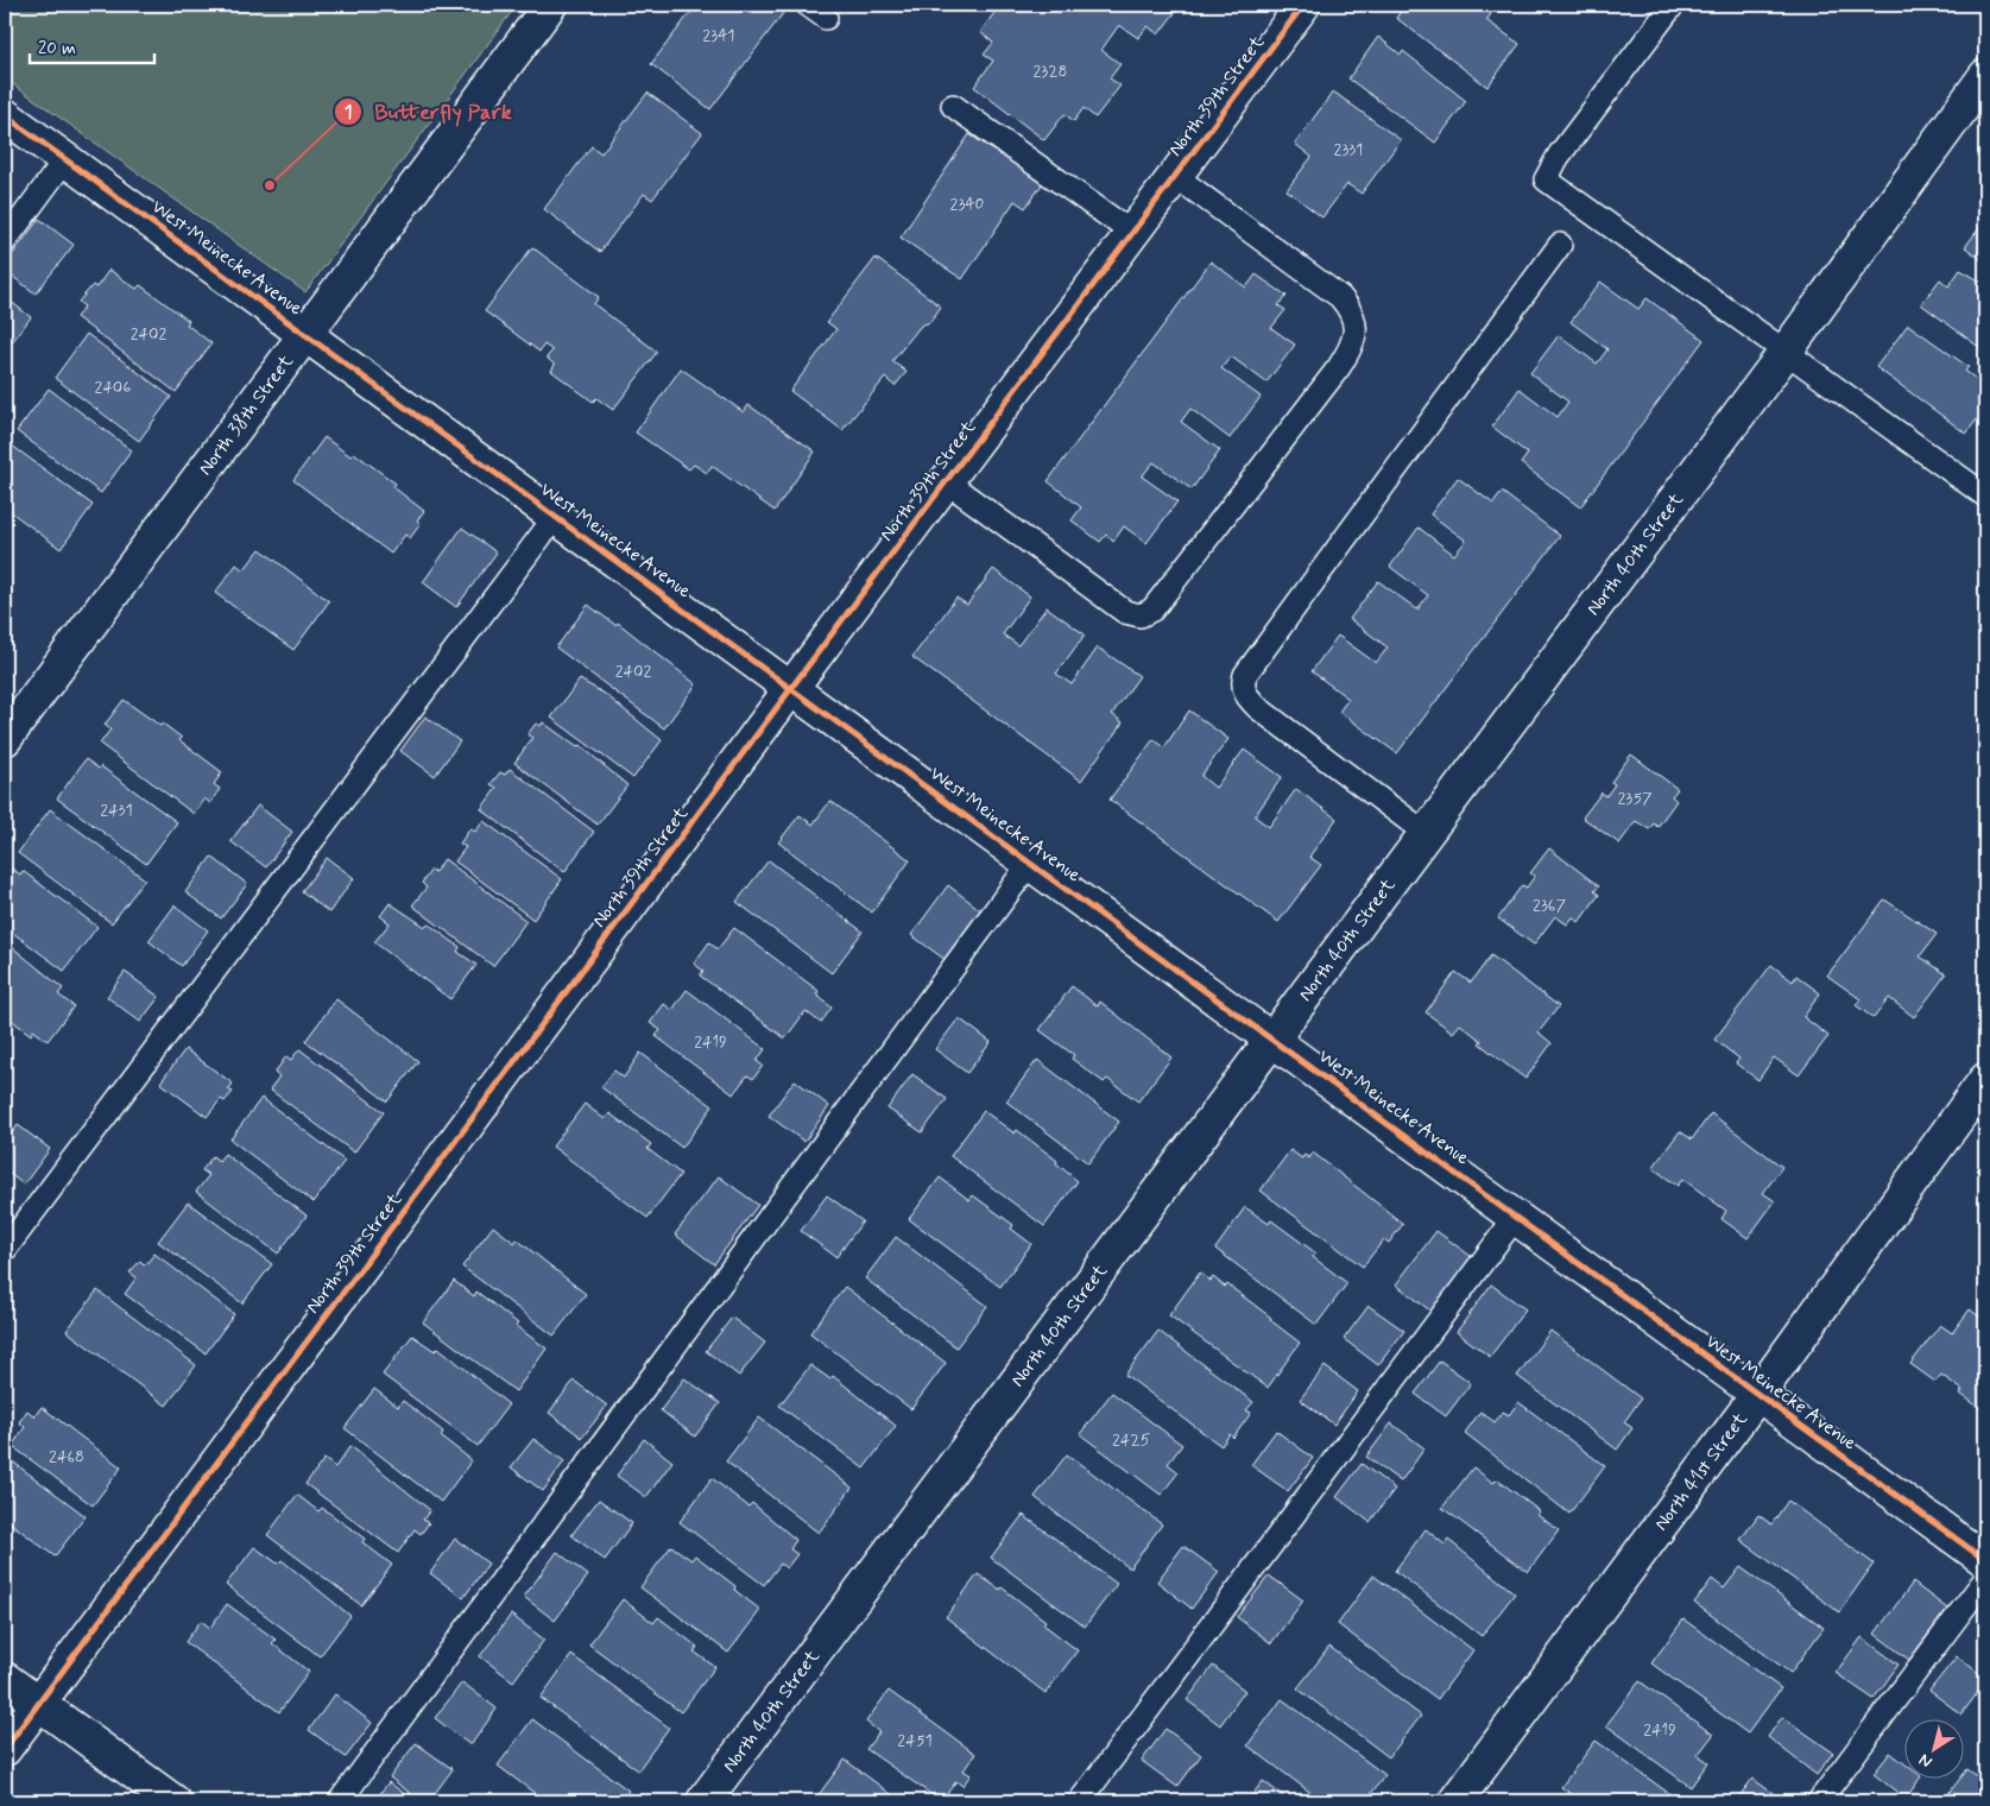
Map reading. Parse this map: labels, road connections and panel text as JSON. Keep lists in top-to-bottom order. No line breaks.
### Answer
{"streets":{"street":["North 39th Street","West Meinecke Avenue","North 38th Street","North 40th Street","North 41st Street"]},"crossings":[["North 39th Street","West Meinecke Avenue"],["West Meinecke Avenue","North 38th Street"],["West Meinecke Avenue","North 40th Street"],["West Meinecke Avenue","North 41st Street"]],"places":["Butterfly Park"],"house_numbers":["2341","2328","2331","2340","2402","2406","2402","2357","2431","2367","2419","2425","2468","2419","2451"],"scale_bar":"20 m","north":"bottom left"}
